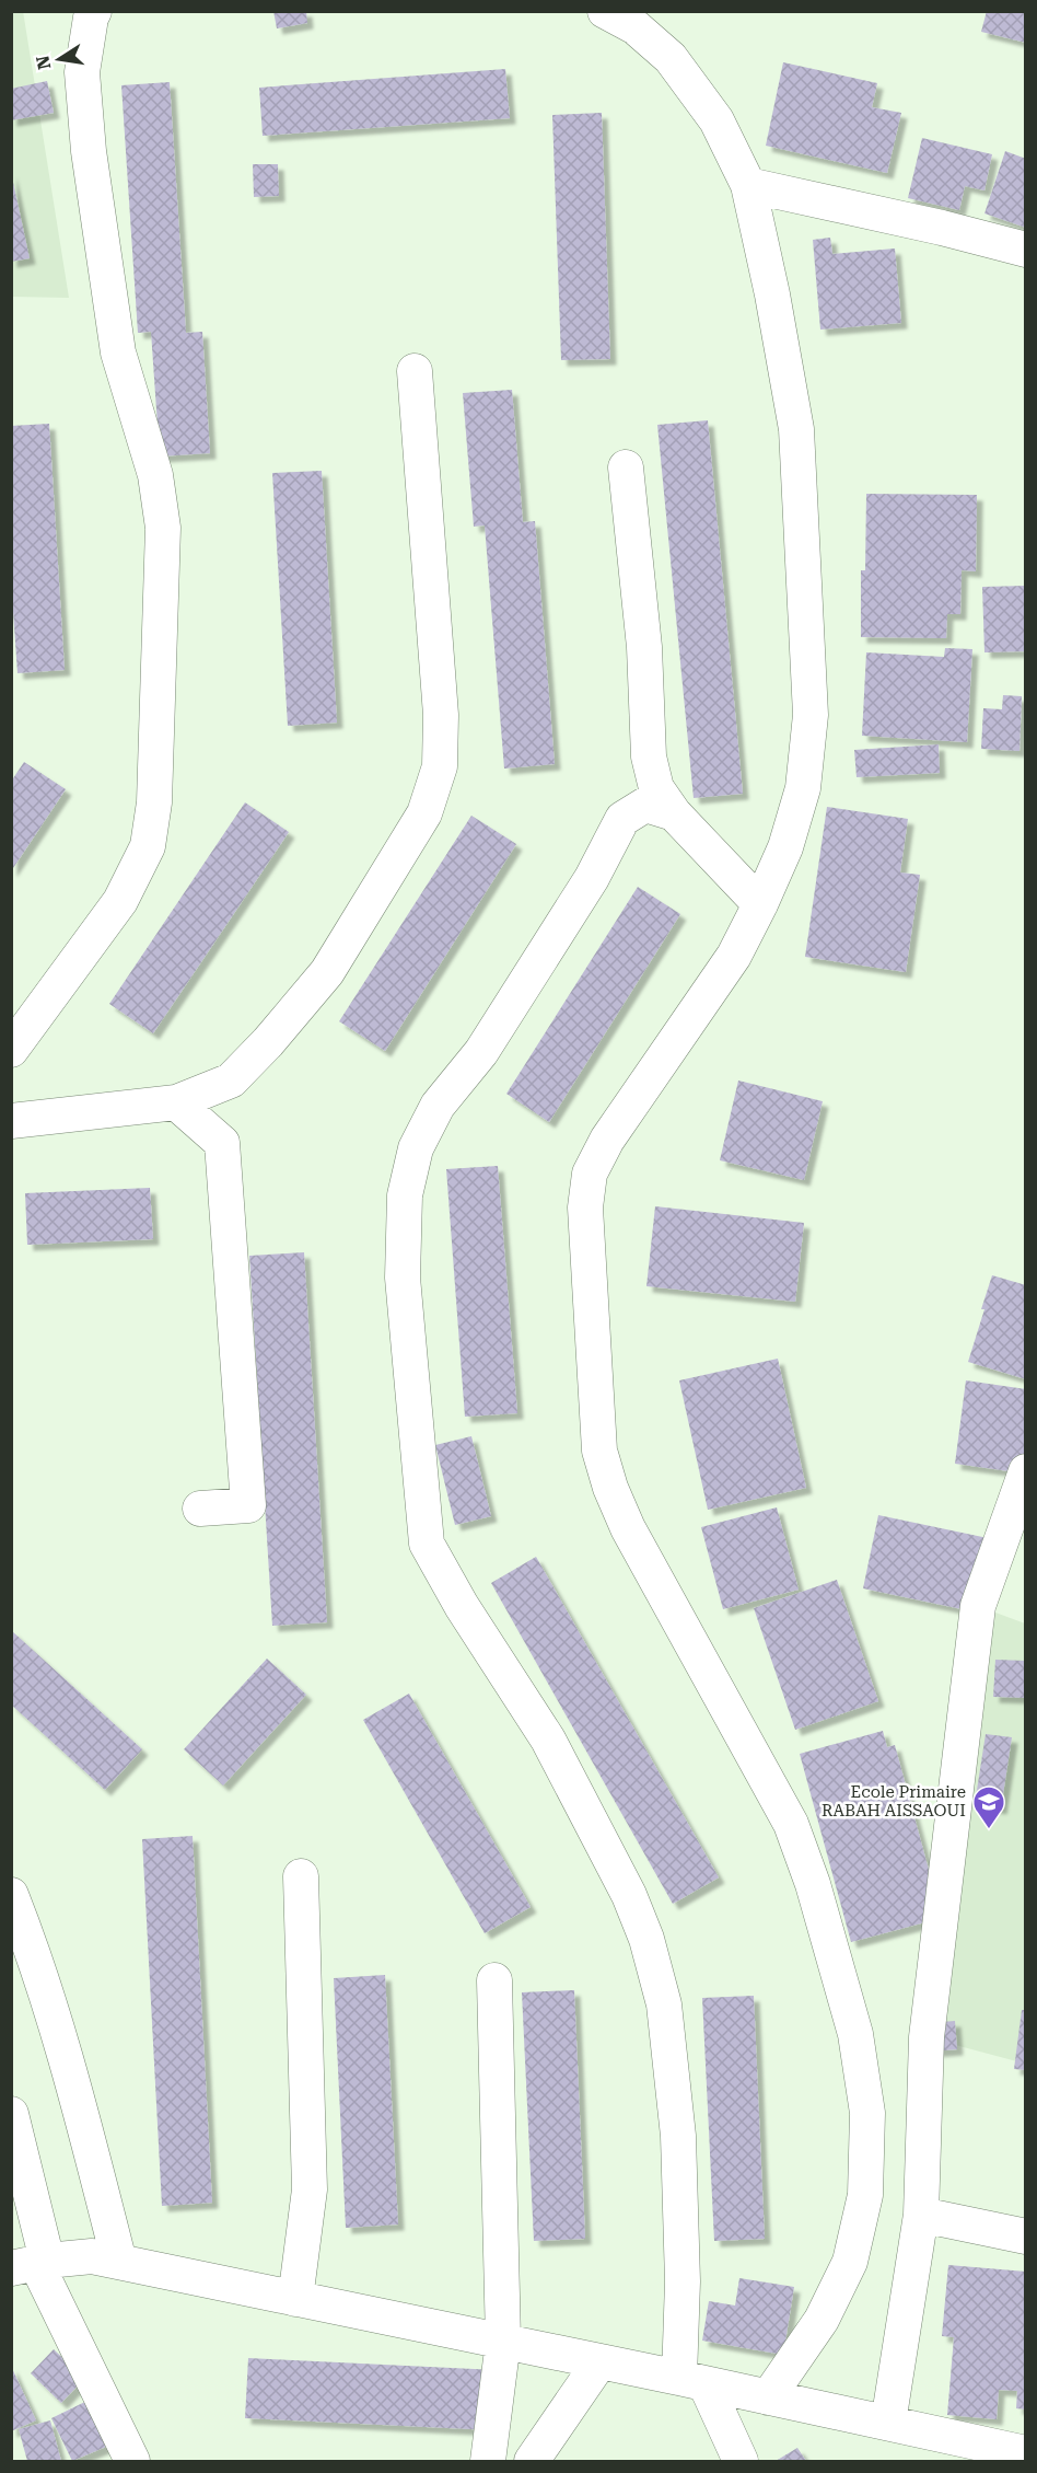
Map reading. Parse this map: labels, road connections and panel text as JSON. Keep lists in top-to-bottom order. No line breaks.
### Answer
{"places":{"school or university":["Ecole Primaire RABAH AISSAOUI"]},"north":"left"}
